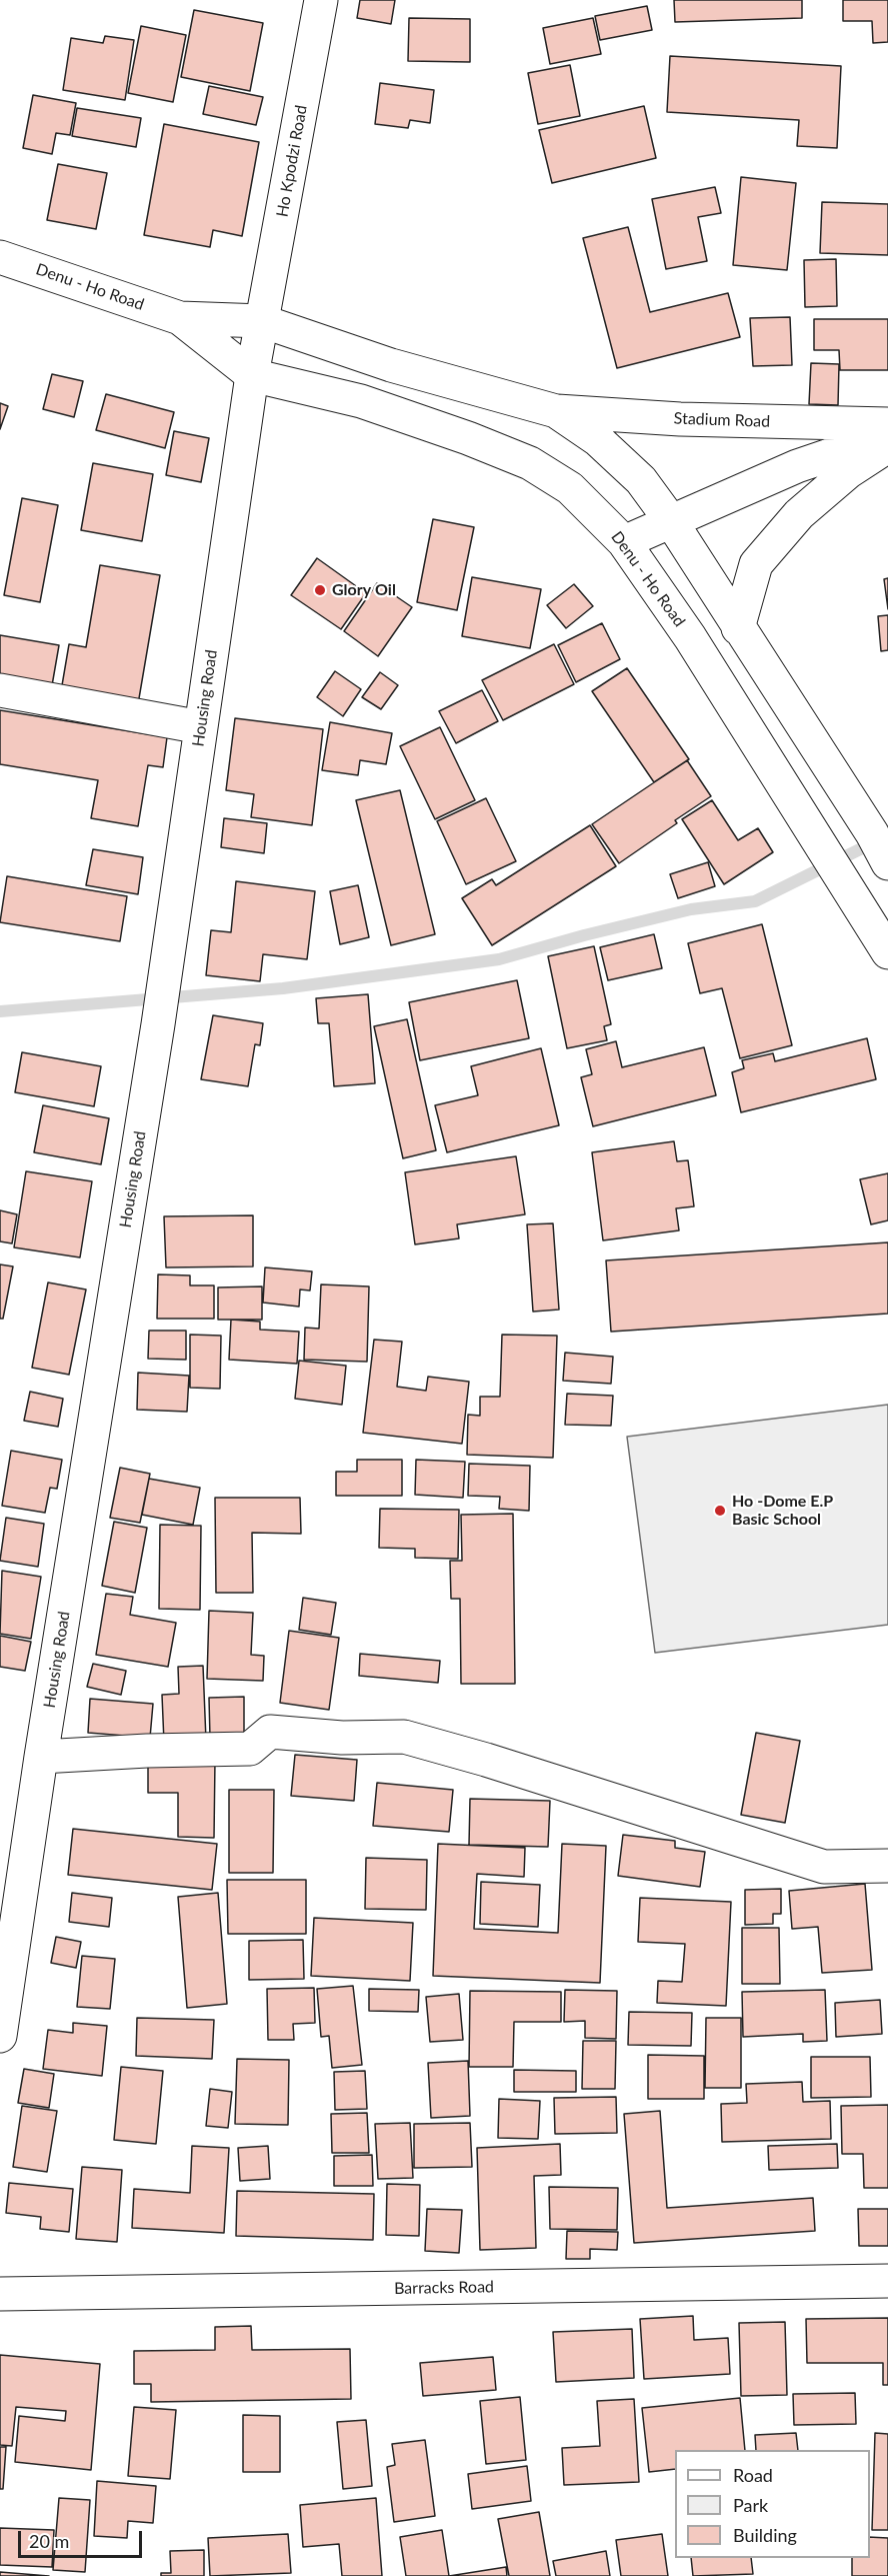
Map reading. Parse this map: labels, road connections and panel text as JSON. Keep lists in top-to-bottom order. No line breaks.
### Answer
{"streets":{"street":["Ho Kpodzi Road","Denu - Ho Road","Stadium Road","Housing Road","Barracks Road"]},"crossings":[["Ho Kpodzi Road","Denu - Ho Road"],["Ho Kpodzi Road","Housing Road"],["Denu - Ho Road","Stadium Road"],["Denu - Ho Road","Housing Road"]],"places":["Glory Oil","Ho -Dome E.P Basic School"],"legend":["Road","Park","Building"],"scale_bar":"20 m"}
